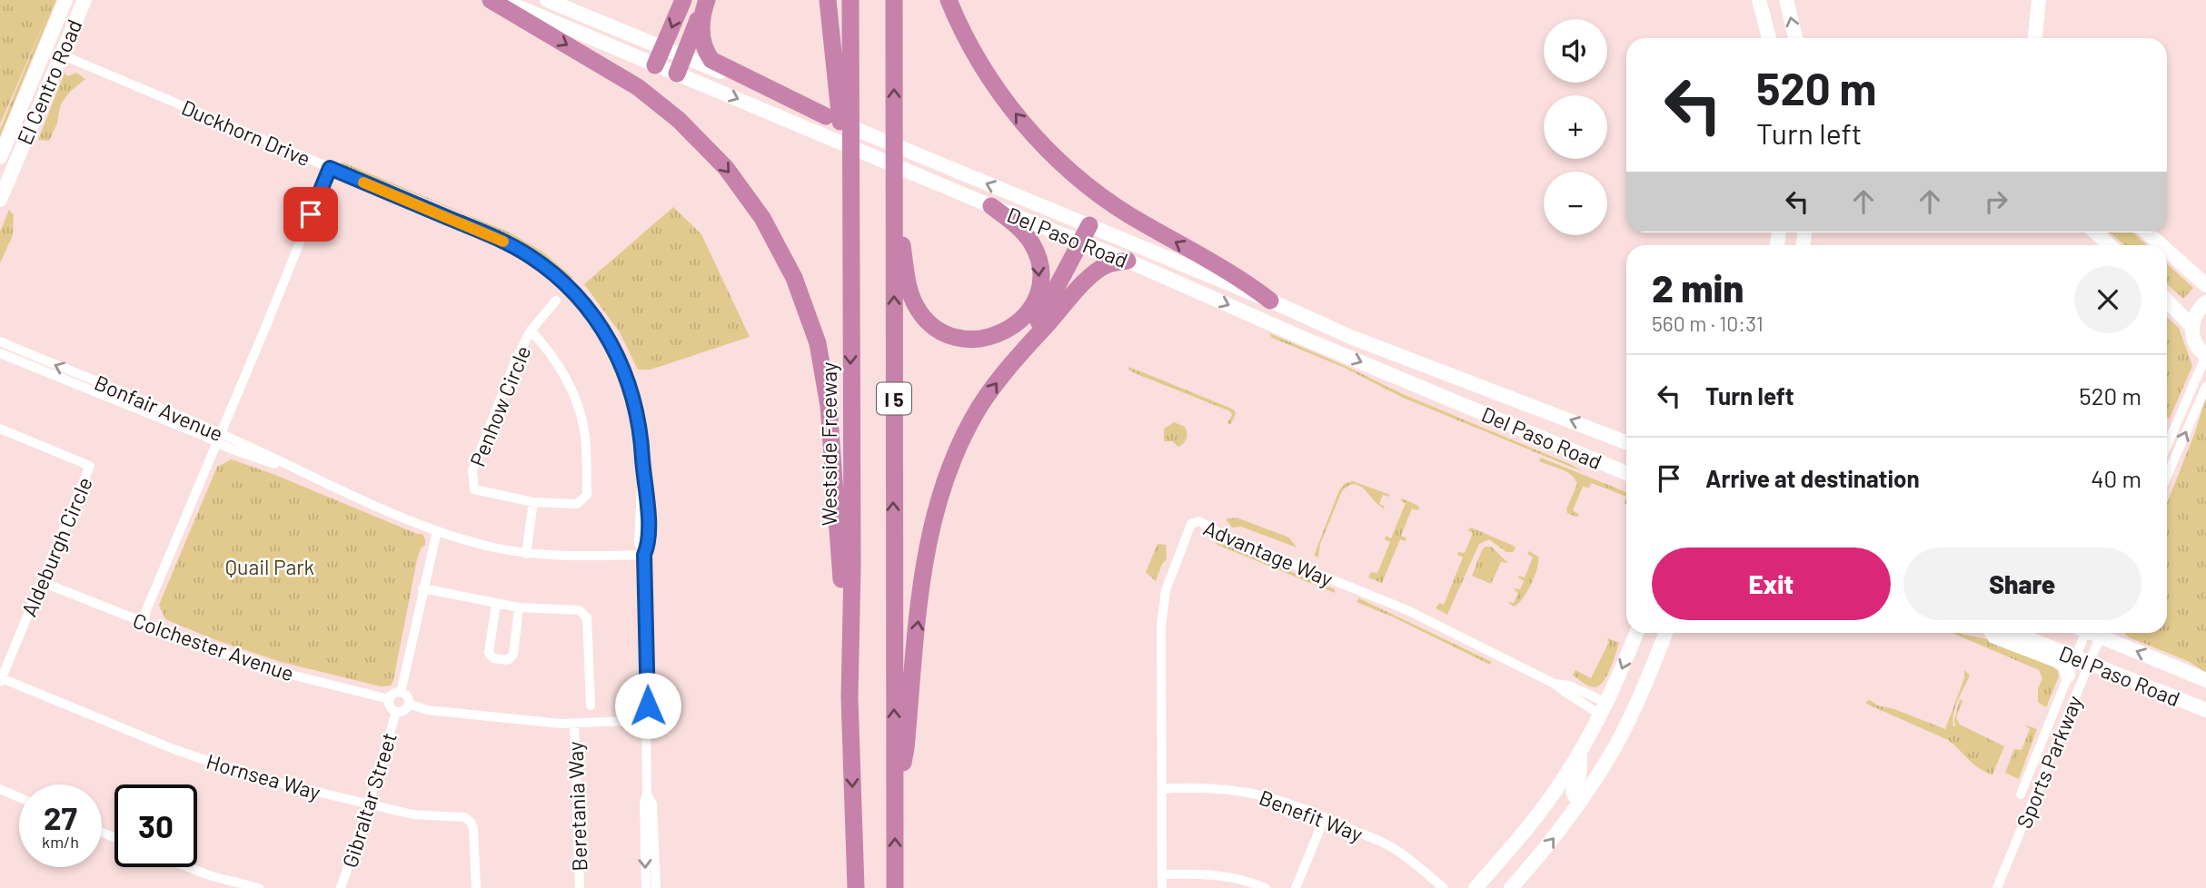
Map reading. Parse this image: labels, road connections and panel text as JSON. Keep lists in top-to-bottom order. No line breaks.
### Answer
{"streets":{"highway":["I 5","Westside Freeway"],"main road":["El Centro Road","Del Paso Road"],"street":["Duckhorn Drive","Penhow Circle","Bonfair Avenue","Aldeburgh Circle","Advantage Way","Colchester Avenue","Sports Parkway","Hornsea Way","Gibraltar Street","Beretania Way","Benefit Way"]},"crossings":[["El Centro Road","Duckhorn Drive"],["Duckhorn Drive","Bonfair Avenue"],["Del Paso Road","Sports Parkway"],["Aldeburgh Circle","Colchester Avenue"],["Aldeburgh Circle","Hornsea Way"],["Advantage Way","Benefit Way"],["Colchester Avenue","Gibraltar Street"],["Hornsea Way","Gibraltar Street"]],"parks":["Quail Park"],"page":{"map_buttons":["+","−"],"turn":["520 m","Turn left"],"heading":["2 min","560 m · 10:31"],"list":[{"name":"Turn left","value":"520 m"},{"name":"Arrive at destination","value":"40 m"}],"buttons":["Exit","Share"],"speed":"27 km/h","limit":"30"}}
